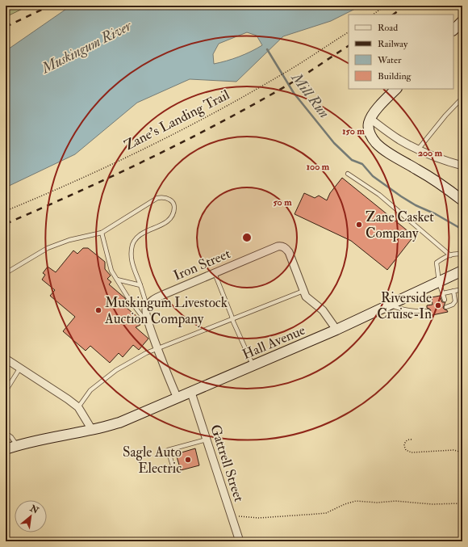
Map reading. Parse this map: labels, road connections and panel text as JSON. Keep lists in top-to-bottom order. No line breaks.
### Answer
{"streets":{"main road":["Hall Avenue"],"street":["Iron Street","Gattrell Street"],"path":["Zane's Landing Trail"]},"crossings":[["Hall Avenue","Gattrell Street"]],"water":["Muskingum River","Mill Run"],"places":["Zane Casket Company","Riverside Cruise-In","Muskingum Livestock Auction Company","Sagle Auto Electric"],"legend":["Road","Railway","Water","Building"],"north":"top right","rings":["150 m","200 m","100 m","50 m"]}
